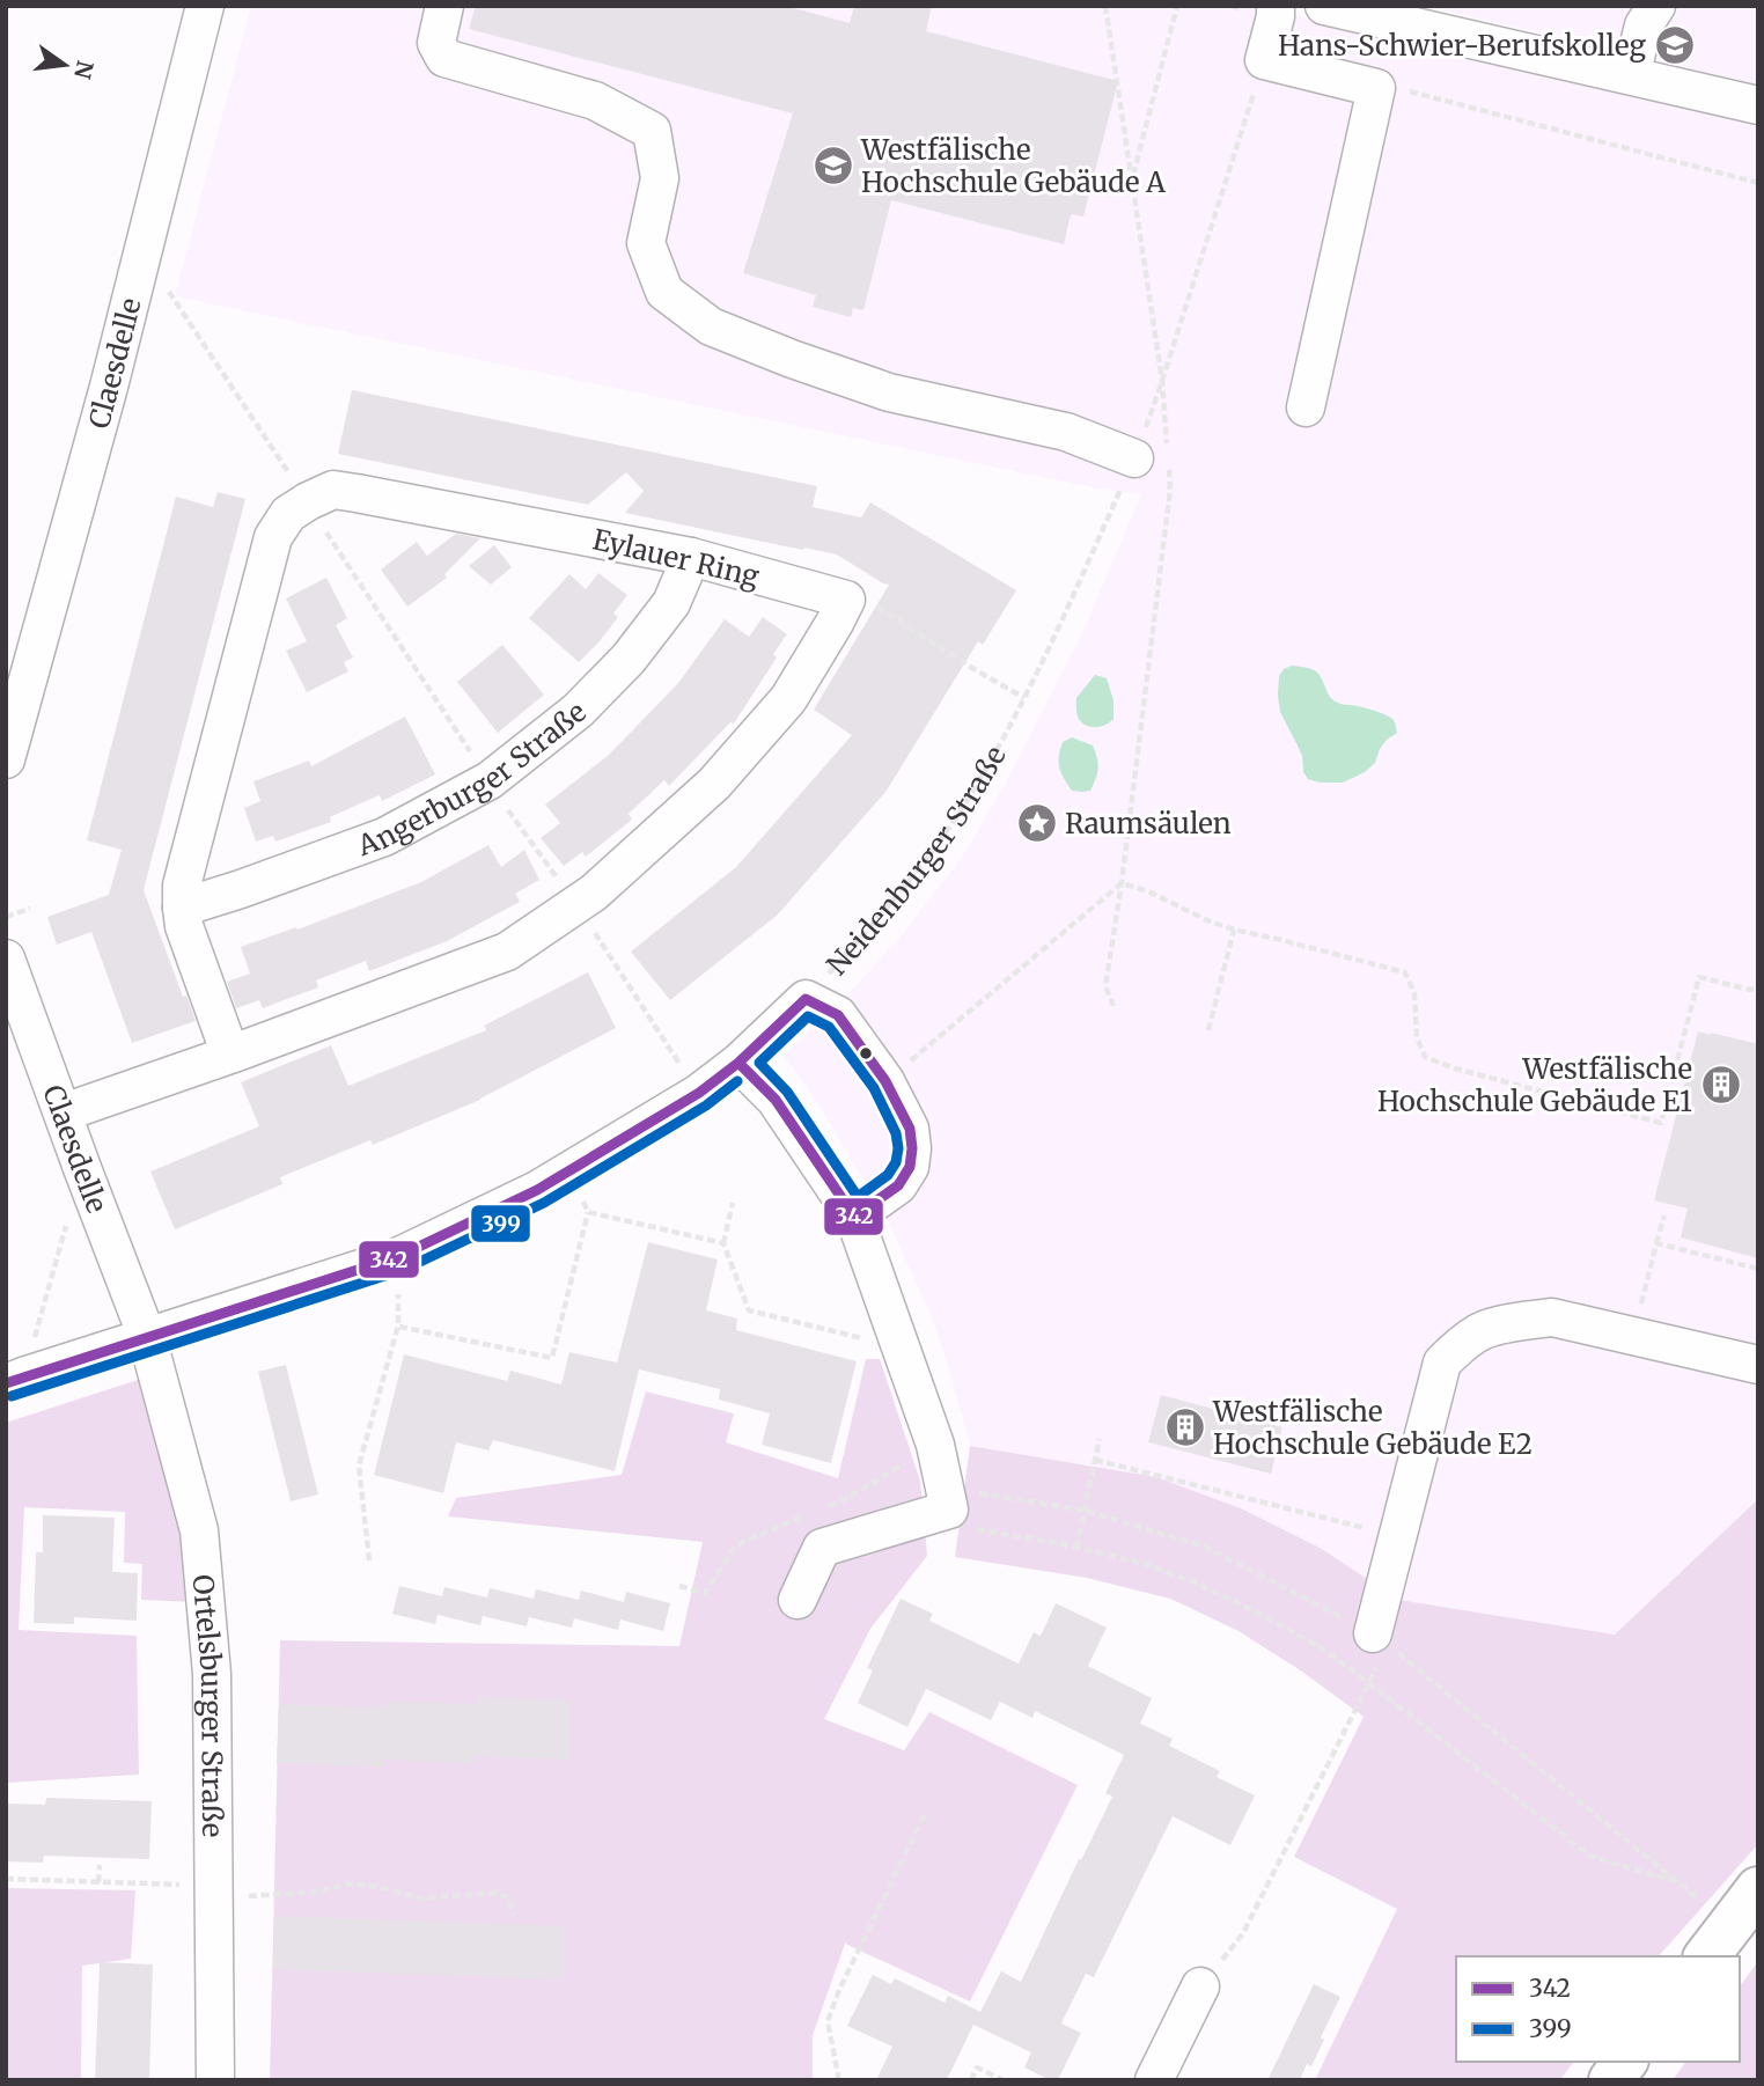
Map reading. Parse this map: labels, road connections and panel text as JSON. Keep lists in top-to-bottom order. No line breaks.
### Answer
{"streets":{"street":["Claesdelle","Eylauer Ring","Angerburger Straße","Neidenburger Straße","Ortelsburger Straße"]},"crossings":[["Claesdelle","Neidenburger Straße"],["Claesdelle","Ortelsburger Straße"],["Eylauer Ring","Angerburger Straße"],["Neidenburger Straße","Ortelsburger Straße"]],"places":{"school or university":["Hans-Schwier-Berufskolleg","Westfälische Hochschule Gebäude A"],"place":["Raumsäulen"],"building":["Westfälische Hochschule Gebäude E1","Westfälische Hochschule Gebäude E2"]},"lines":["transit line 342","transit line 399"],"legend":["342","399"],"north":"right"}
